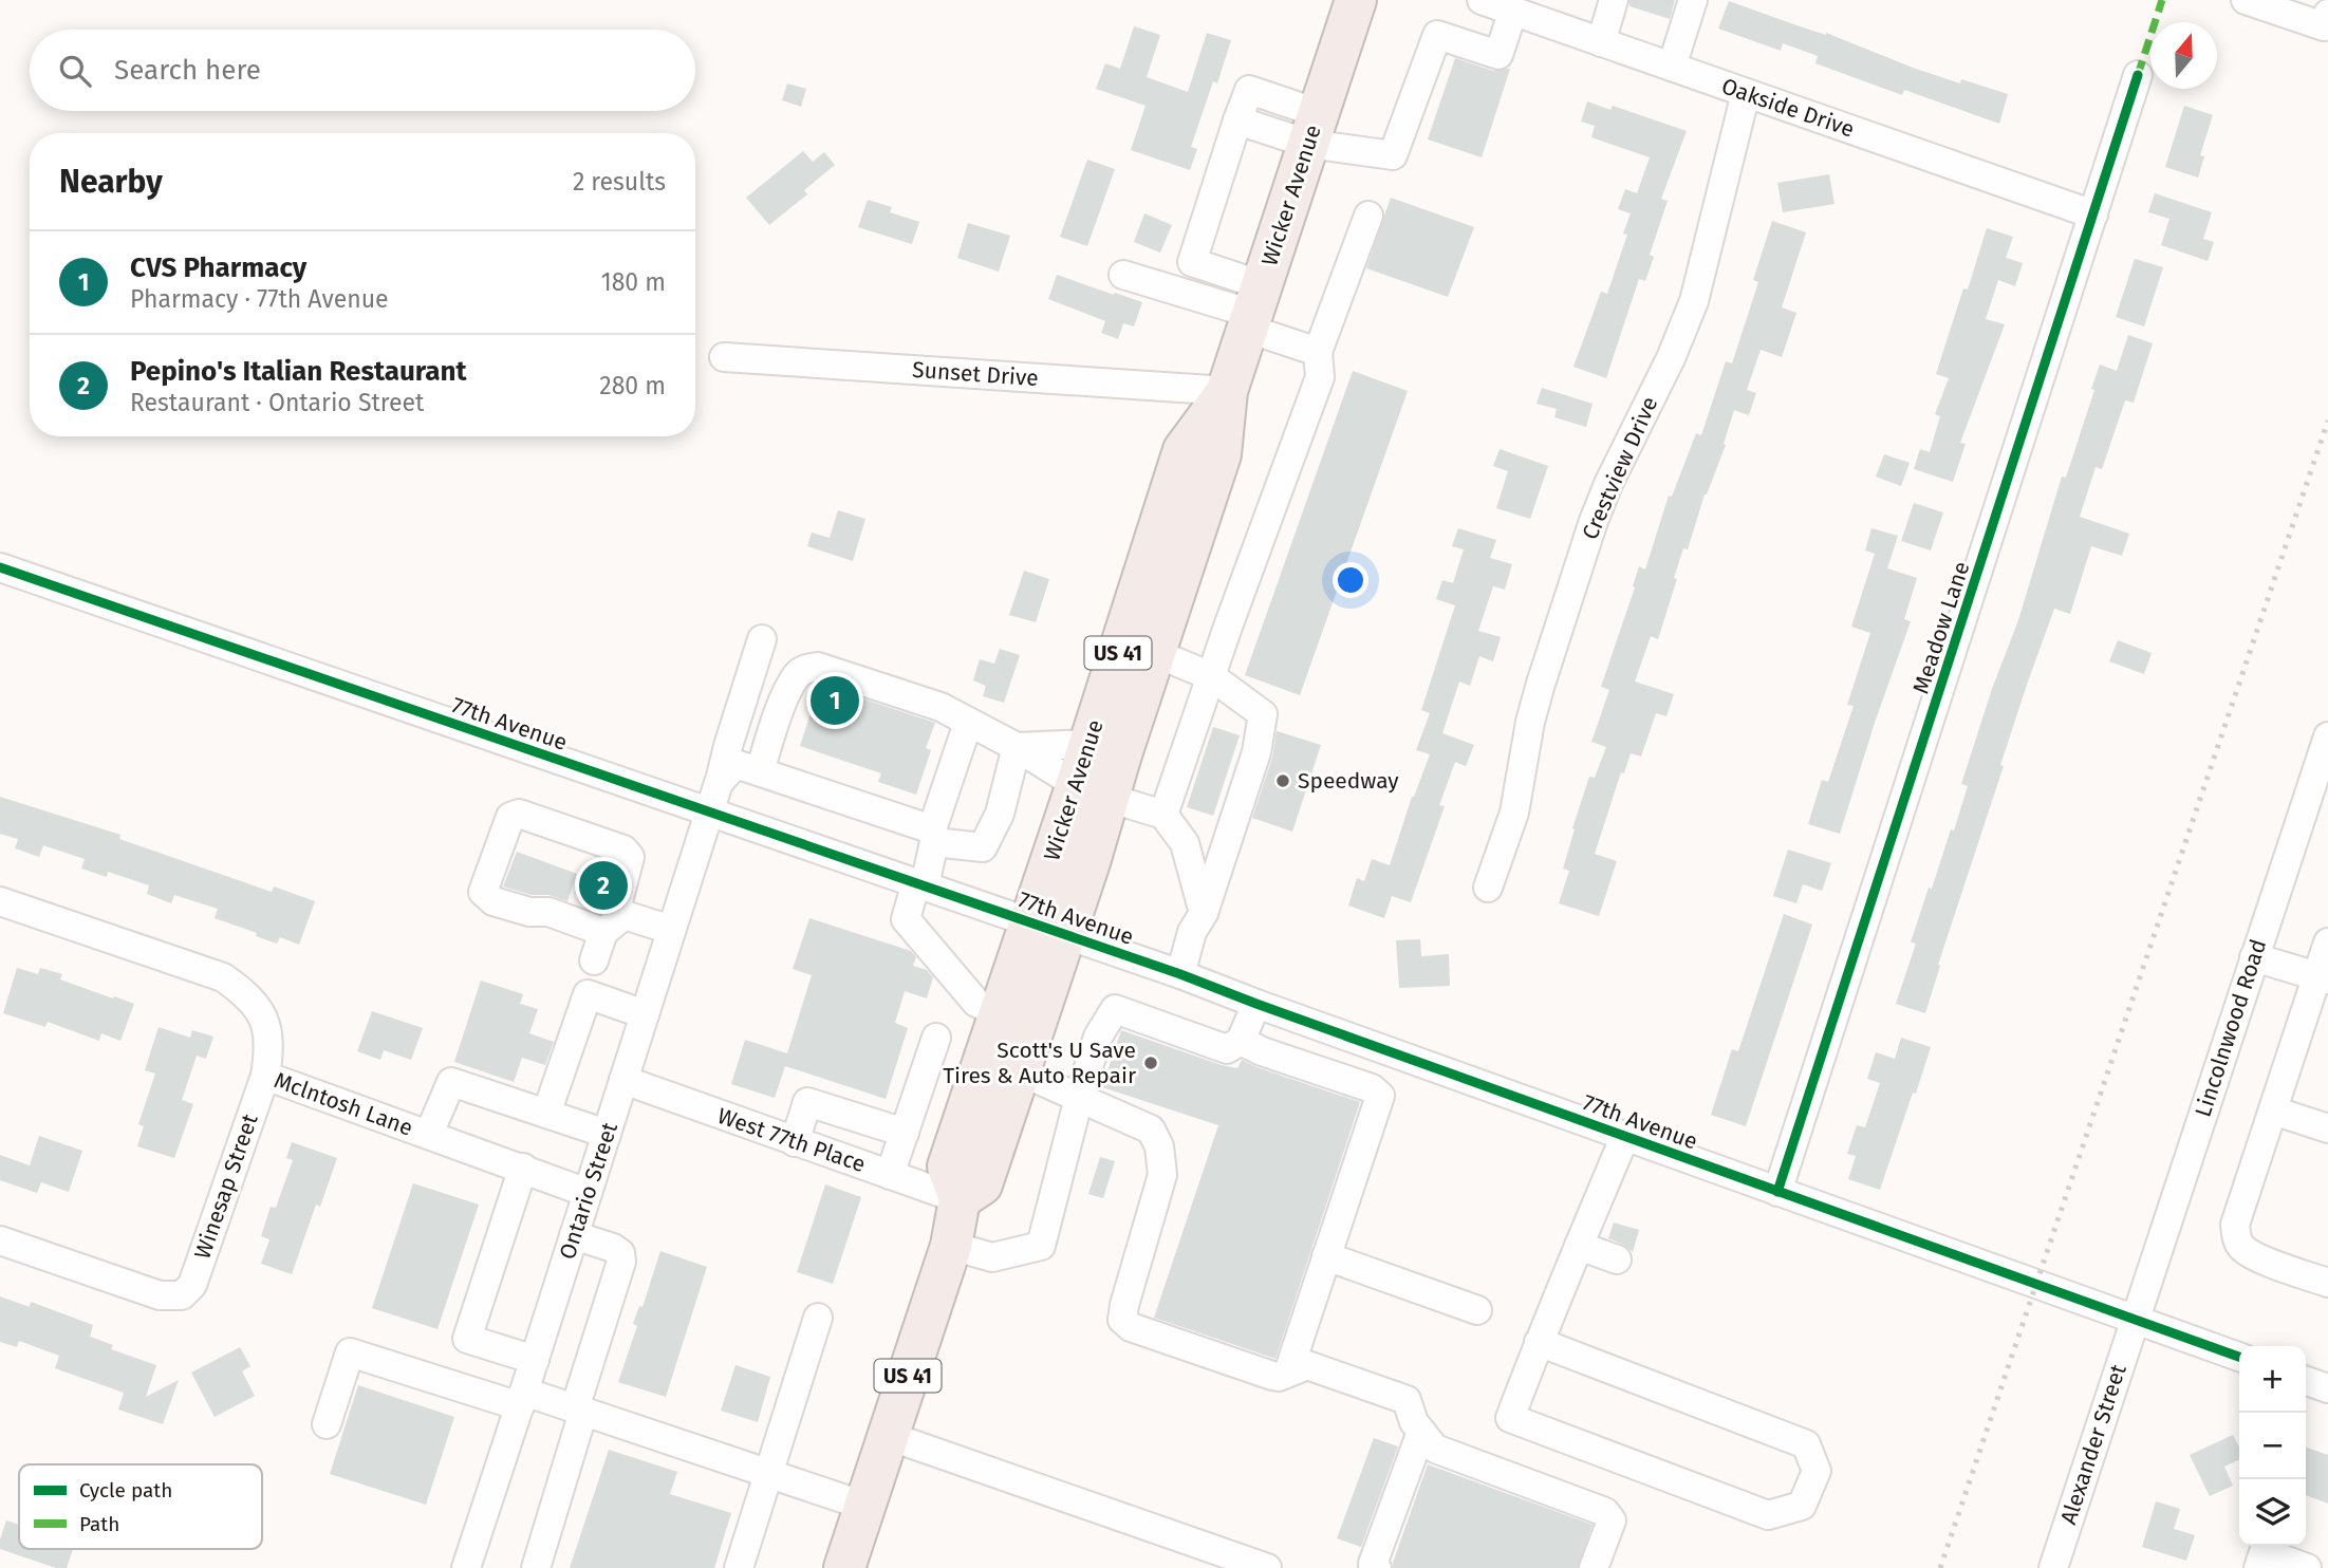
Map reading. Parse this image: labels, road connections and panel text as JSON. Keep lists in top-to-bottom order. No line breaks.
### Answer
{"streets":{"highway":["Wicker Avenue","US 41"],"street":["Oakside Drive","Sunset Drive","Crestview Drive","Meadow Lane","77th Avenue","Lincolnwood Road","Mclntosh Lane","West 77th Place","Winesap Street","Ontario Street","Alexander Street"]},"crossings":[["Oakside Drive","Crestview Drive"],["Oakside Drive","Meadow Lane"],["Wicker Avenue","Sunset Drive"],["Wicker Avenue","77th Avenue"],["Wicker Avenue","West 77th Place"],["Meadow Lane","77th Avenue"],["77th Avenue","Lincolnwood Road"],["77th Avenue","Ontario Street"],["77th Avenue","Alexander Street"],["Lincolnwood Road","Alexander Street"],["Mclntosh Lane","Winesap Street"],["Mclntosh Lane","Ontario Street"],["West 77th Place","Ontario Street"]],"places":["Speedway","Scott's U Save Tires & Auto Repair"],"legend":["Cycle path","Path"],"north":"top","page":{"search":"Search here","heading":["Nearby","2 results"],"list":[{"mark":"1","name":"CVS Pharmacy","note":"Pharmacy · 77th Avenue","value":"180 m"},{"mark":"2","name":"Pepino's Italian Restaurant","note":"Restaurant · Ontario Street","value":"280 m"}],"pins":["1","2"],"map_buttons":["+","−"]}}
